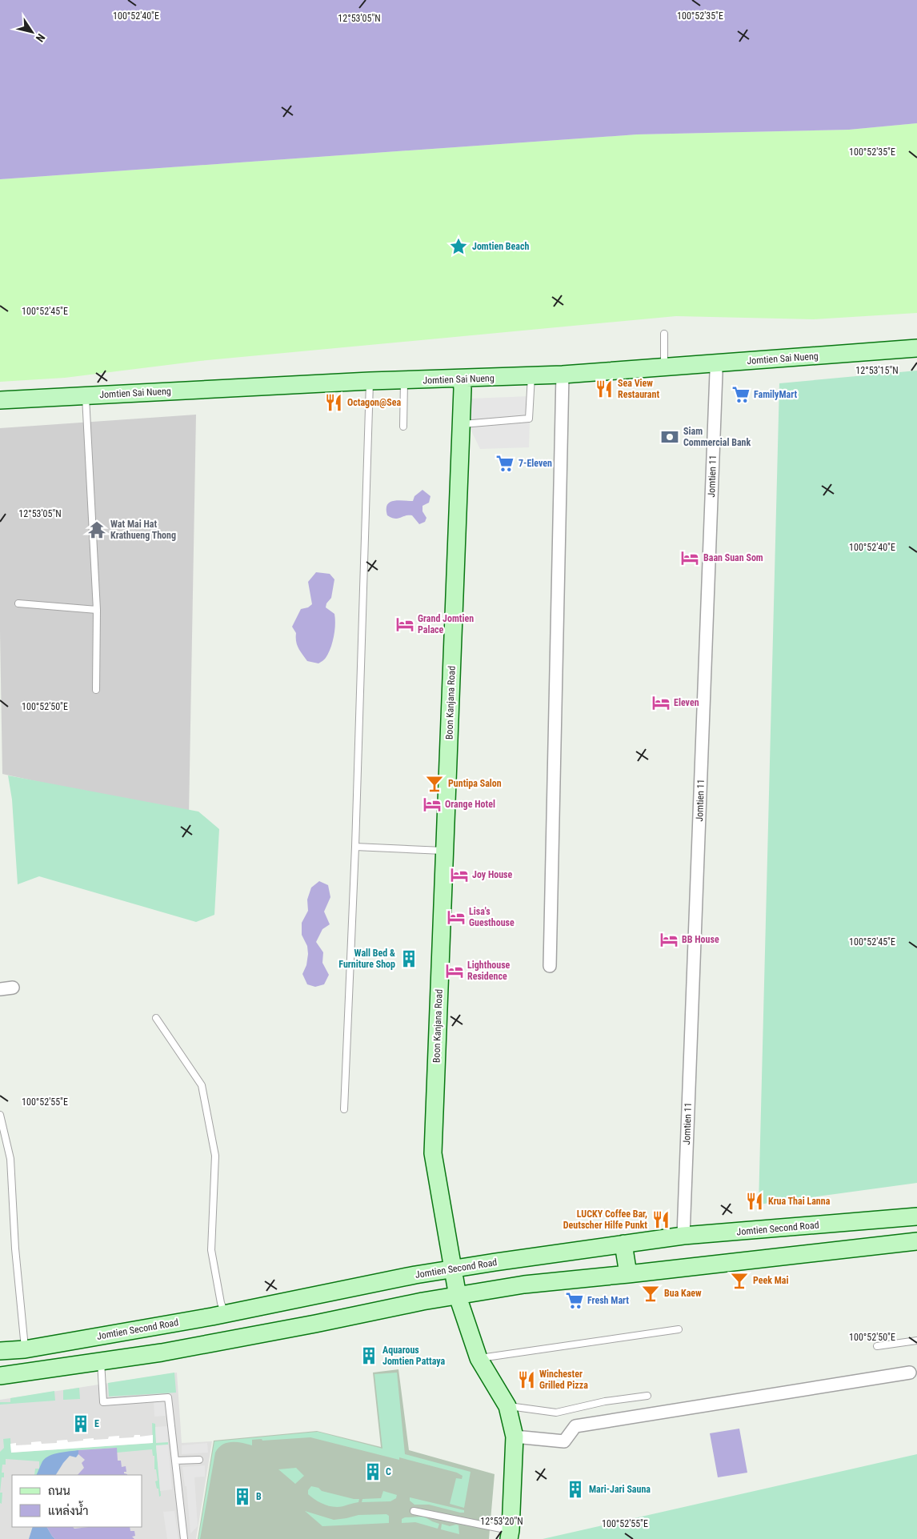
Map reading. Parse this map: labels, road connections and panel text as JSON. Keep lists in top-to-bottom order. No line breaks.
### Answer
{"streets":{"street":["Jomtien Sai Nueng","Jomtien 11","Boon Kanjana Road","Jomtien Second Road"]},"crossings":[["Jomtien Sai Nueng","Jomtien 11"],["Jomtien Sai Nueng","Boon Kanjana Road"],["Jomtien 11","Jomtien Second Road"],["Boon Kanjana Road","Jomtien Second Road"]],"places":{"place":["Jomtien Beach"],"restaurant":["Sea View Restaurant","Octagon@Sea","Krua Thai Lanna","LUCKY Coffee Bar, Deutscher Hilfe Punkt","Winchester Grilled Pizza"],"supermarket":["FamilyMart","7-Eleven","Fresh Mart"],"bank":["Siam Commercial Bank"],"temple":["Wat Mai Hat Krathueng Thong"],"hotel":["Baan Suan Som","Grand Jomtien Palace","Eleven","Orange Hotel","Joy House","Lisa's Guesthouse","BB House","Lighthouse Residence"],"bar":["Puntipa Salon","Peek Mai","Bua Kaew"],"building":["Wall Bed & Furniture Shop","Aquarous Jomtien Pattaya","E","C","Mari-Jari Sauna","B"]},"legend":["ถนน","แหล่งน้ำ"],"north":"bottom right","coordinates":["100°52'40\"E","100°52'35\"E","12°53'05\"N","100°52'45\"E","12°53'15\"N","100°52'50\"E","100°52'55\"E","12°53'20\"N"]}
